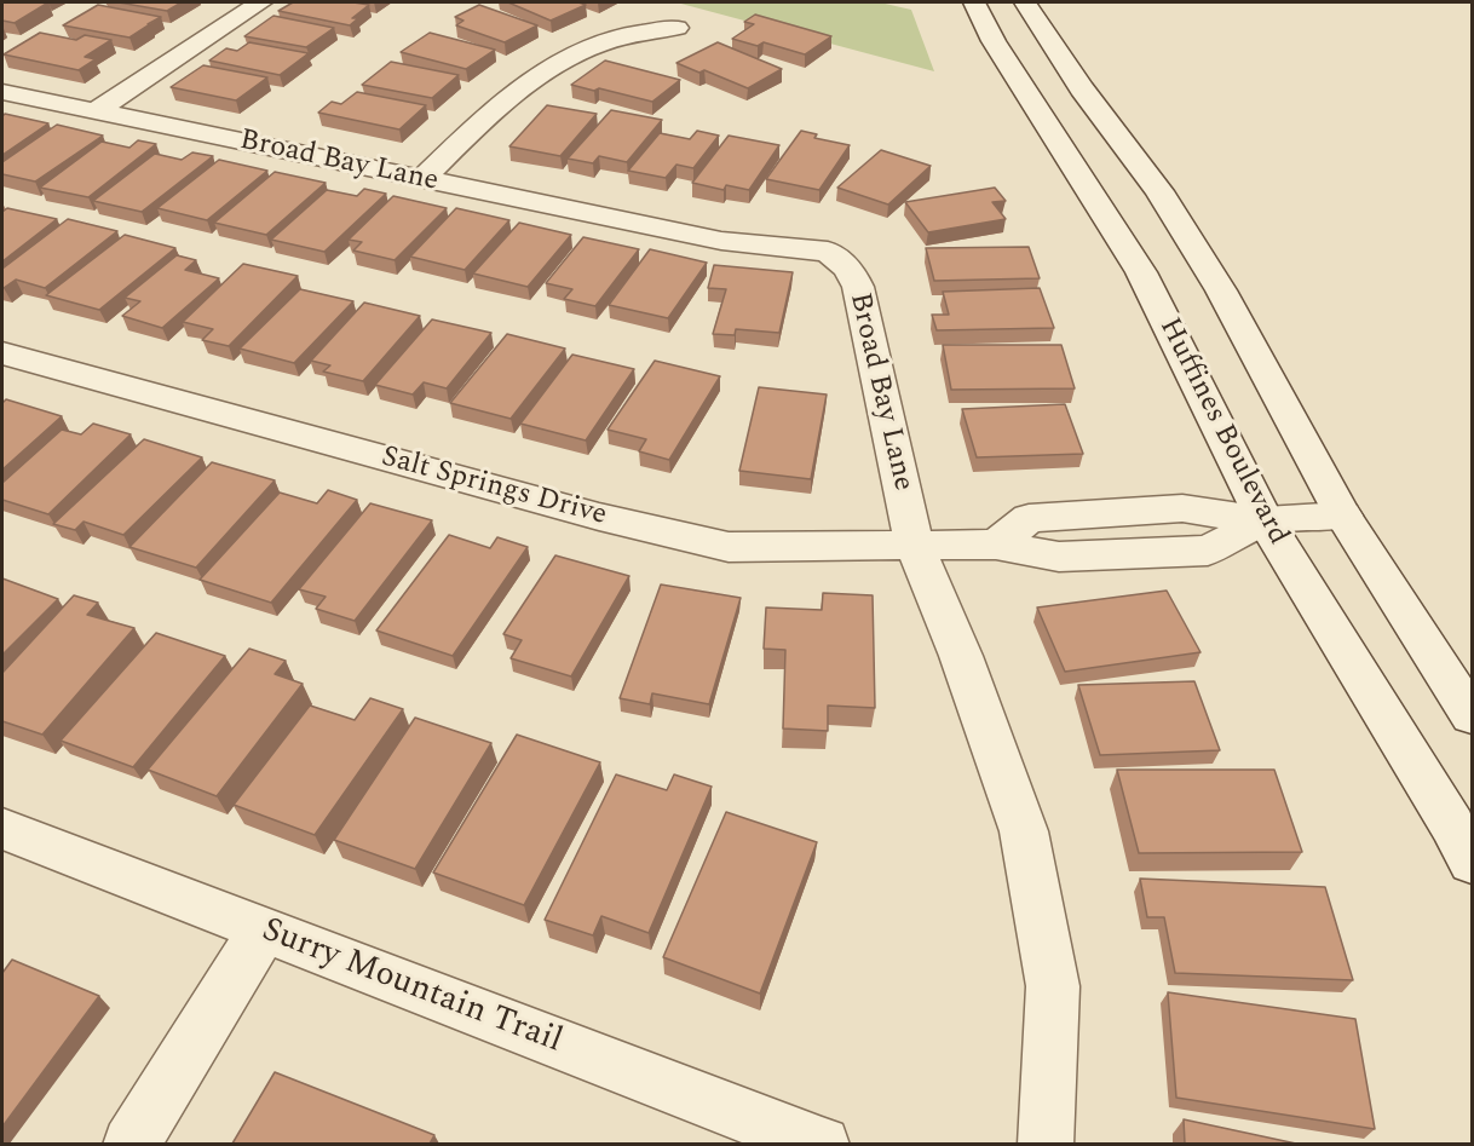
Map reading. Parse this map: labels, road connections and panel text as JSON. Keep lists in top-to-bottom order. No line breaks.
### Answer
{"streets":{"street":["Broad Bay Lane","Huffines Boulevard","Salt Springs Drive","Surry Mountain Trail"]},"crossings":[["Broad Bay Lane","Salt Springs Drive"],["Huffines Boulevard","Salt Springs Drive"]]}
